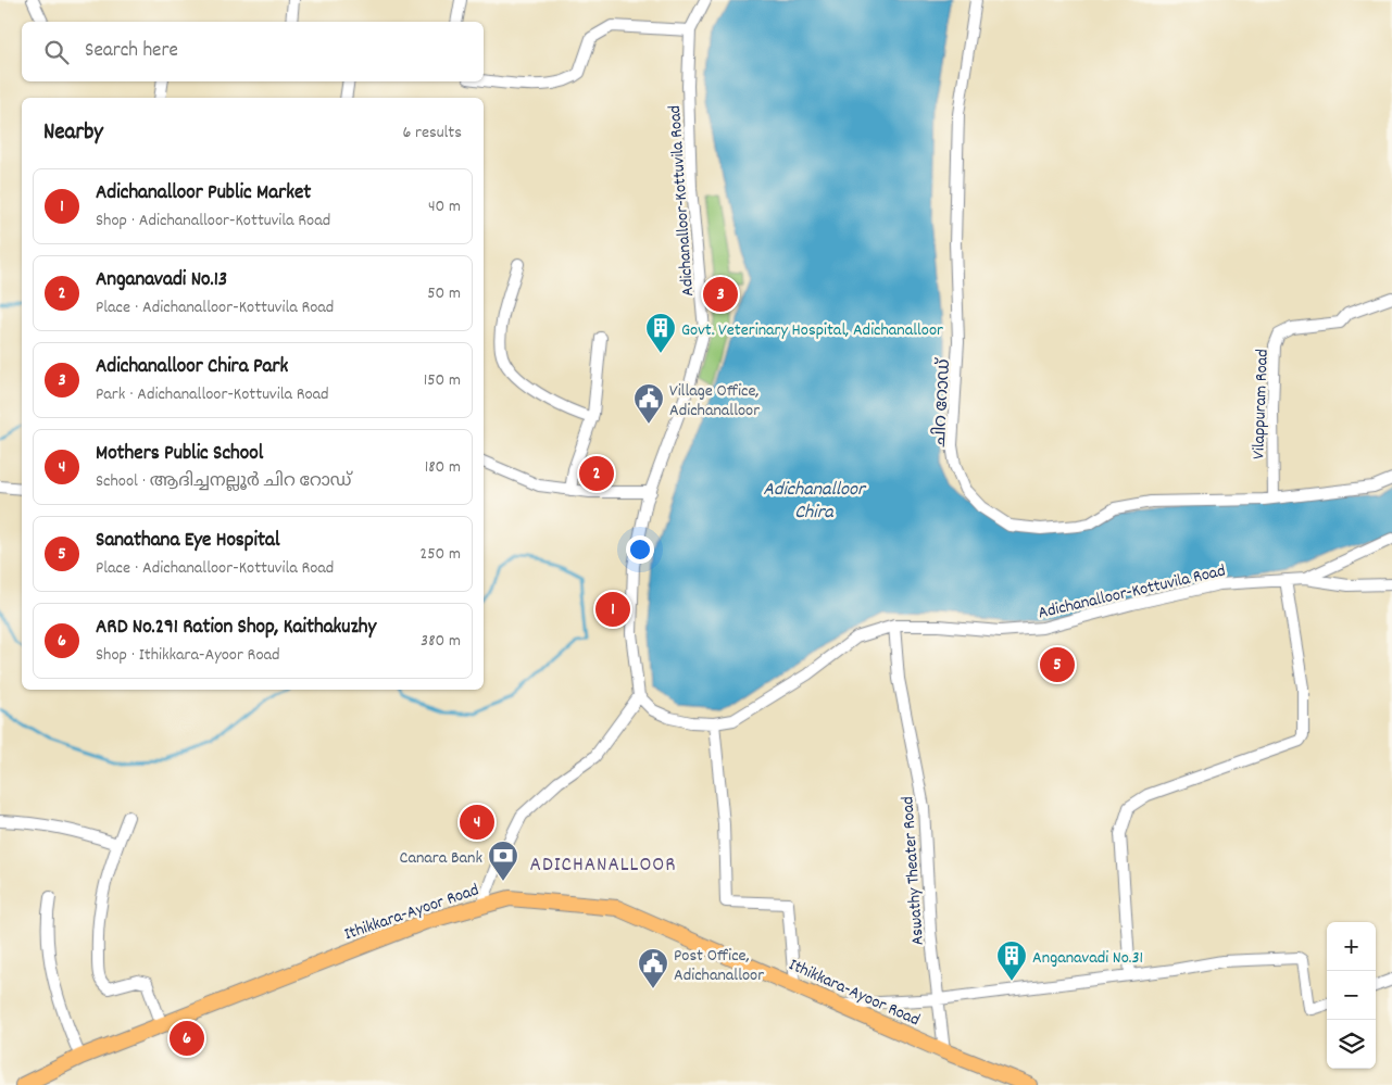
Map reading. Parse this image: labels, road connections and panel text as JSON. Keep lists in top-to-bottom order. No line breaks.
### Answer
{"streets":{"main road":["Ithikkara-Ayoor Road"],"street":["Adichanalloor-Kottuvila Road","ചിറ റോഡ്","Vilappuram Road","Aswathy Theater Road"]},"crossings":[["Adichanalloor-Kottuvila Road","Aswathy Theater Road"],["ചിറ റോഡ്","Vilappuram Road"],["Aswathy Theater Road","Ithikkara-Ayoor Road"]],"districts":["ADICHANALLOOR"],"water":["Adichanalloor Chira"],"places":{"building":["Govt. Veterinary Hospital, Adichanalloor","Anganavadi No.31"],"public building":["Village Office, Adichanalloor","Post Office, Adichanalloor"],"bank":["Canara Bank"]},"page":{"search":"Search here","heading":["Nearby","6 results"],"list":[{"mark":"1","name":"Adichanalloor Public Market","note":"Shop · Adichanalloor-Kottuvila Road","value":"40 m"},{"mark":"2","name":"Anganavadi No.13","note":"Place · Adichanalloor-Kottuvila Road","value":"50 m"},{"mark":"3","name":"Adichanalloor Chira Park","note":"Park · Adichanalloor-Kottuvila Road","value":"150 m"},{"mark":"4","name":"Mothers Public School","note":"School · ആദിച്ചനല്ലൂർ ചിറ റോഡ്","value":"180 m"},{"mark":"5","name":"Sanathana Eye Hospital","note":"Place · Adichanalloor-Kottuvila Road","value":"250 m"},{"mark":"6","name":"ARD No.291 Ration Shop, Kaithakuzhy","note":"Shop · Ithikkara-Ayoor Road","value":"380 m"}],"pins":["3","2","1","5","4","6"],"map_buttons":["+","−"]}}
